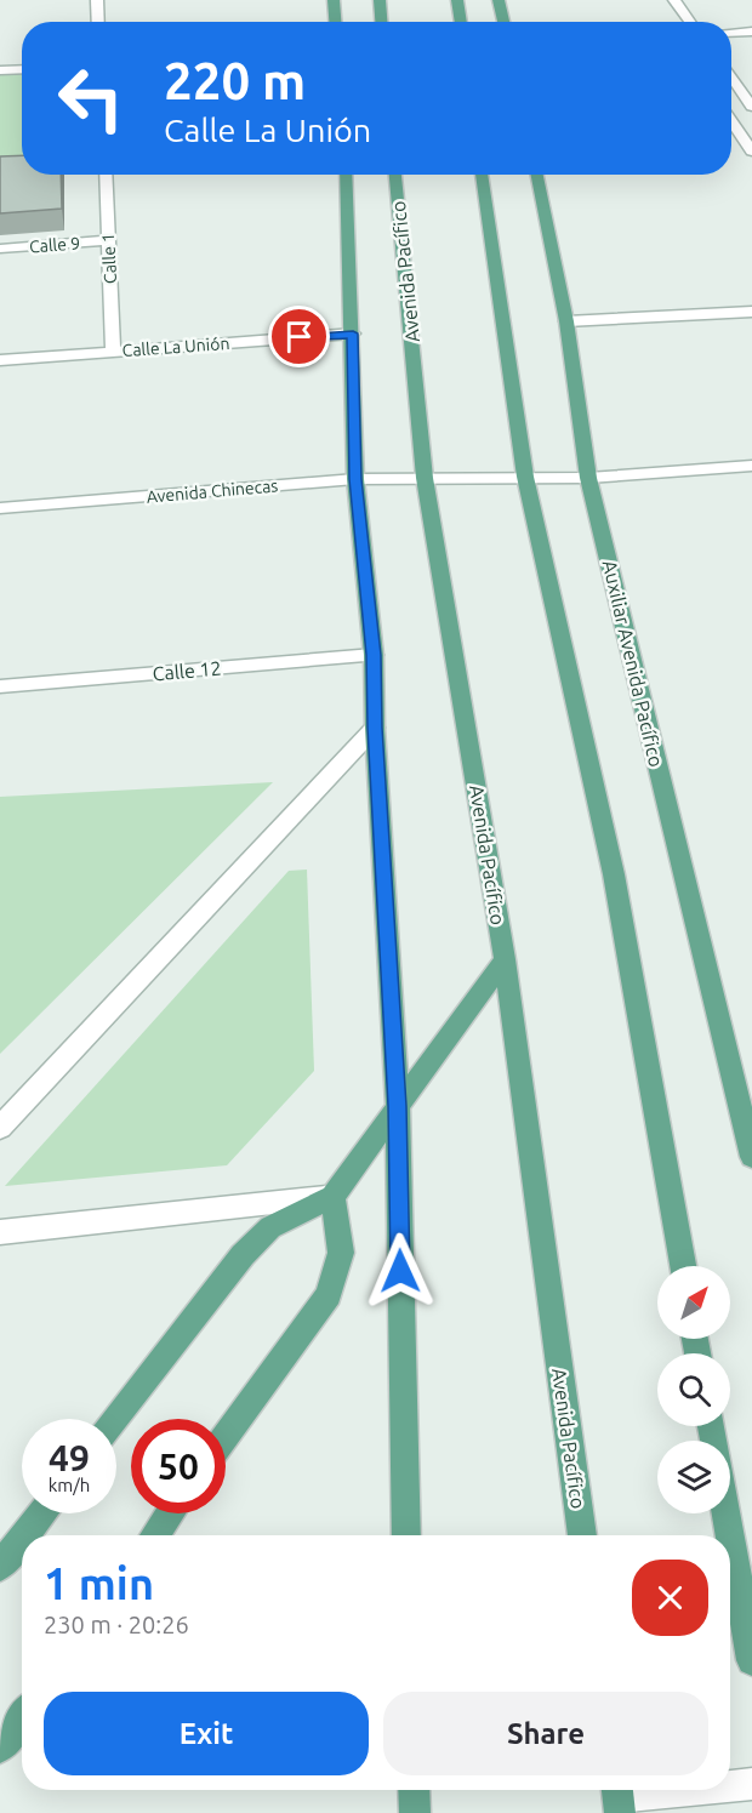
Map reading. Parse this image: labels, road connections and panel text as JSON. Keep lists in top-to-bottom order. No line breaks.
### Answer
{"streets":{"main road":["Avenida Pacífico","Auxiliar Avenida Pacífico"],"street":["Calle 9","Calle 1","Calle La Unión","Avenida Chinecas","Calle 12"]},"crossings":[["Calle 9","Calle 1"],["Calle 1","Calle La Unión"],["Avenida Pacífico","Avenida Chinecas"]],"north":"top right","page":{"turn":["220 m","Calle La Unión"],"speed":"49 km/h","limit":"50","heading":["1 min","230 m · 20:26"],"buttons":["Exit","Share"]}}
